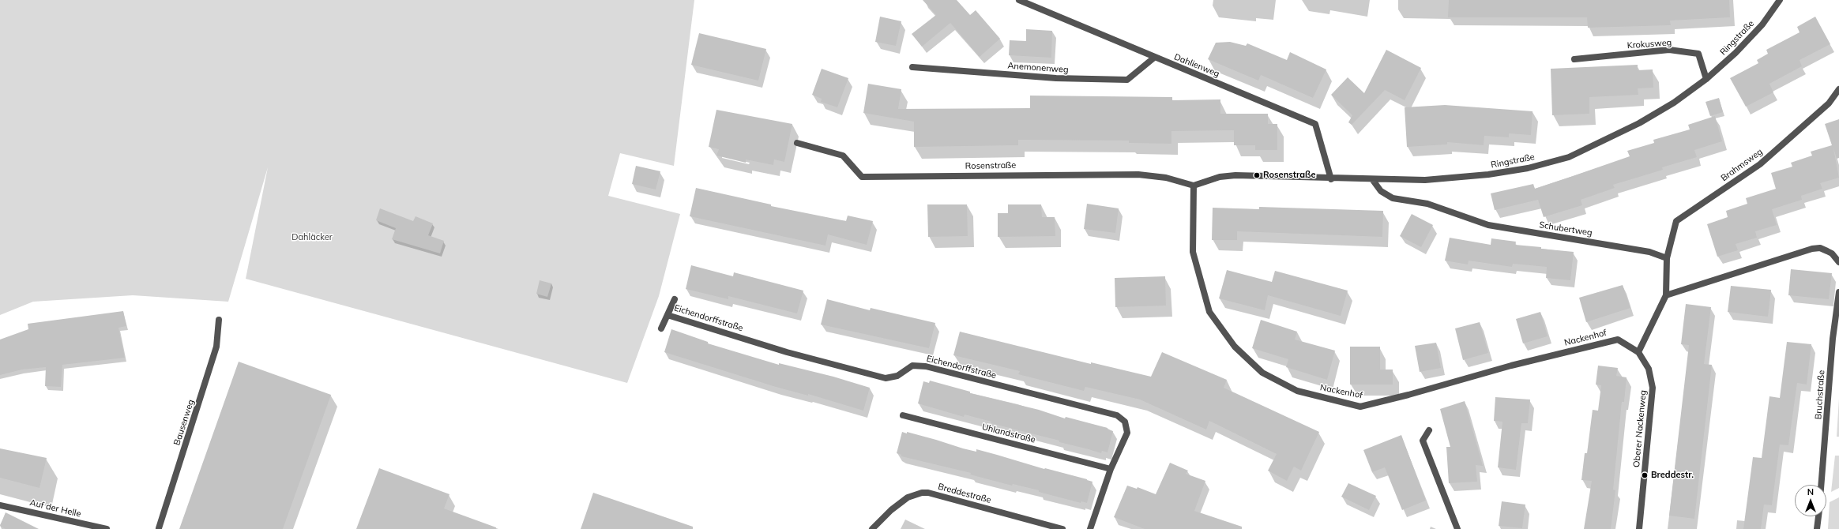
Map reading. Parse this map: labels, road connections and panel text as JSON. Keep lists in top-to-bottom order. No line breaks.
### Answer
{"streets":{"street":["Ringstraße","Krokusweg","Dahlienweg","Anemonenweg","Brahmsweg","Rosenstraße","Schubertweg","Eichendorffstraße","Nackenhof","Bruchstraße","Bausenweg","Oberer Nackenweg","Uhlandstraße","Breddestraße","Auf der Helle"]},"crossings":[["Ringstraße","Krokusweg"],["Ringstraße","Dahlienweg"],["Ringstraße","Rosenstraße"],["Ringstraße","Schubertweg"],["Ringstraße","Nackenhof"],["Dahlienweg","Anemonenweg"],["Brahmsweg","Schubertweg"],["Rosenstraße","Nackenhof"],["Eichendorffstraße","Uhlandstraße"],["Nackenhof","Oberer Nackenweg"]],"parks":["Dahläcker"],"places":["Rosenstraße","Breddestr."],"north":"top"}
